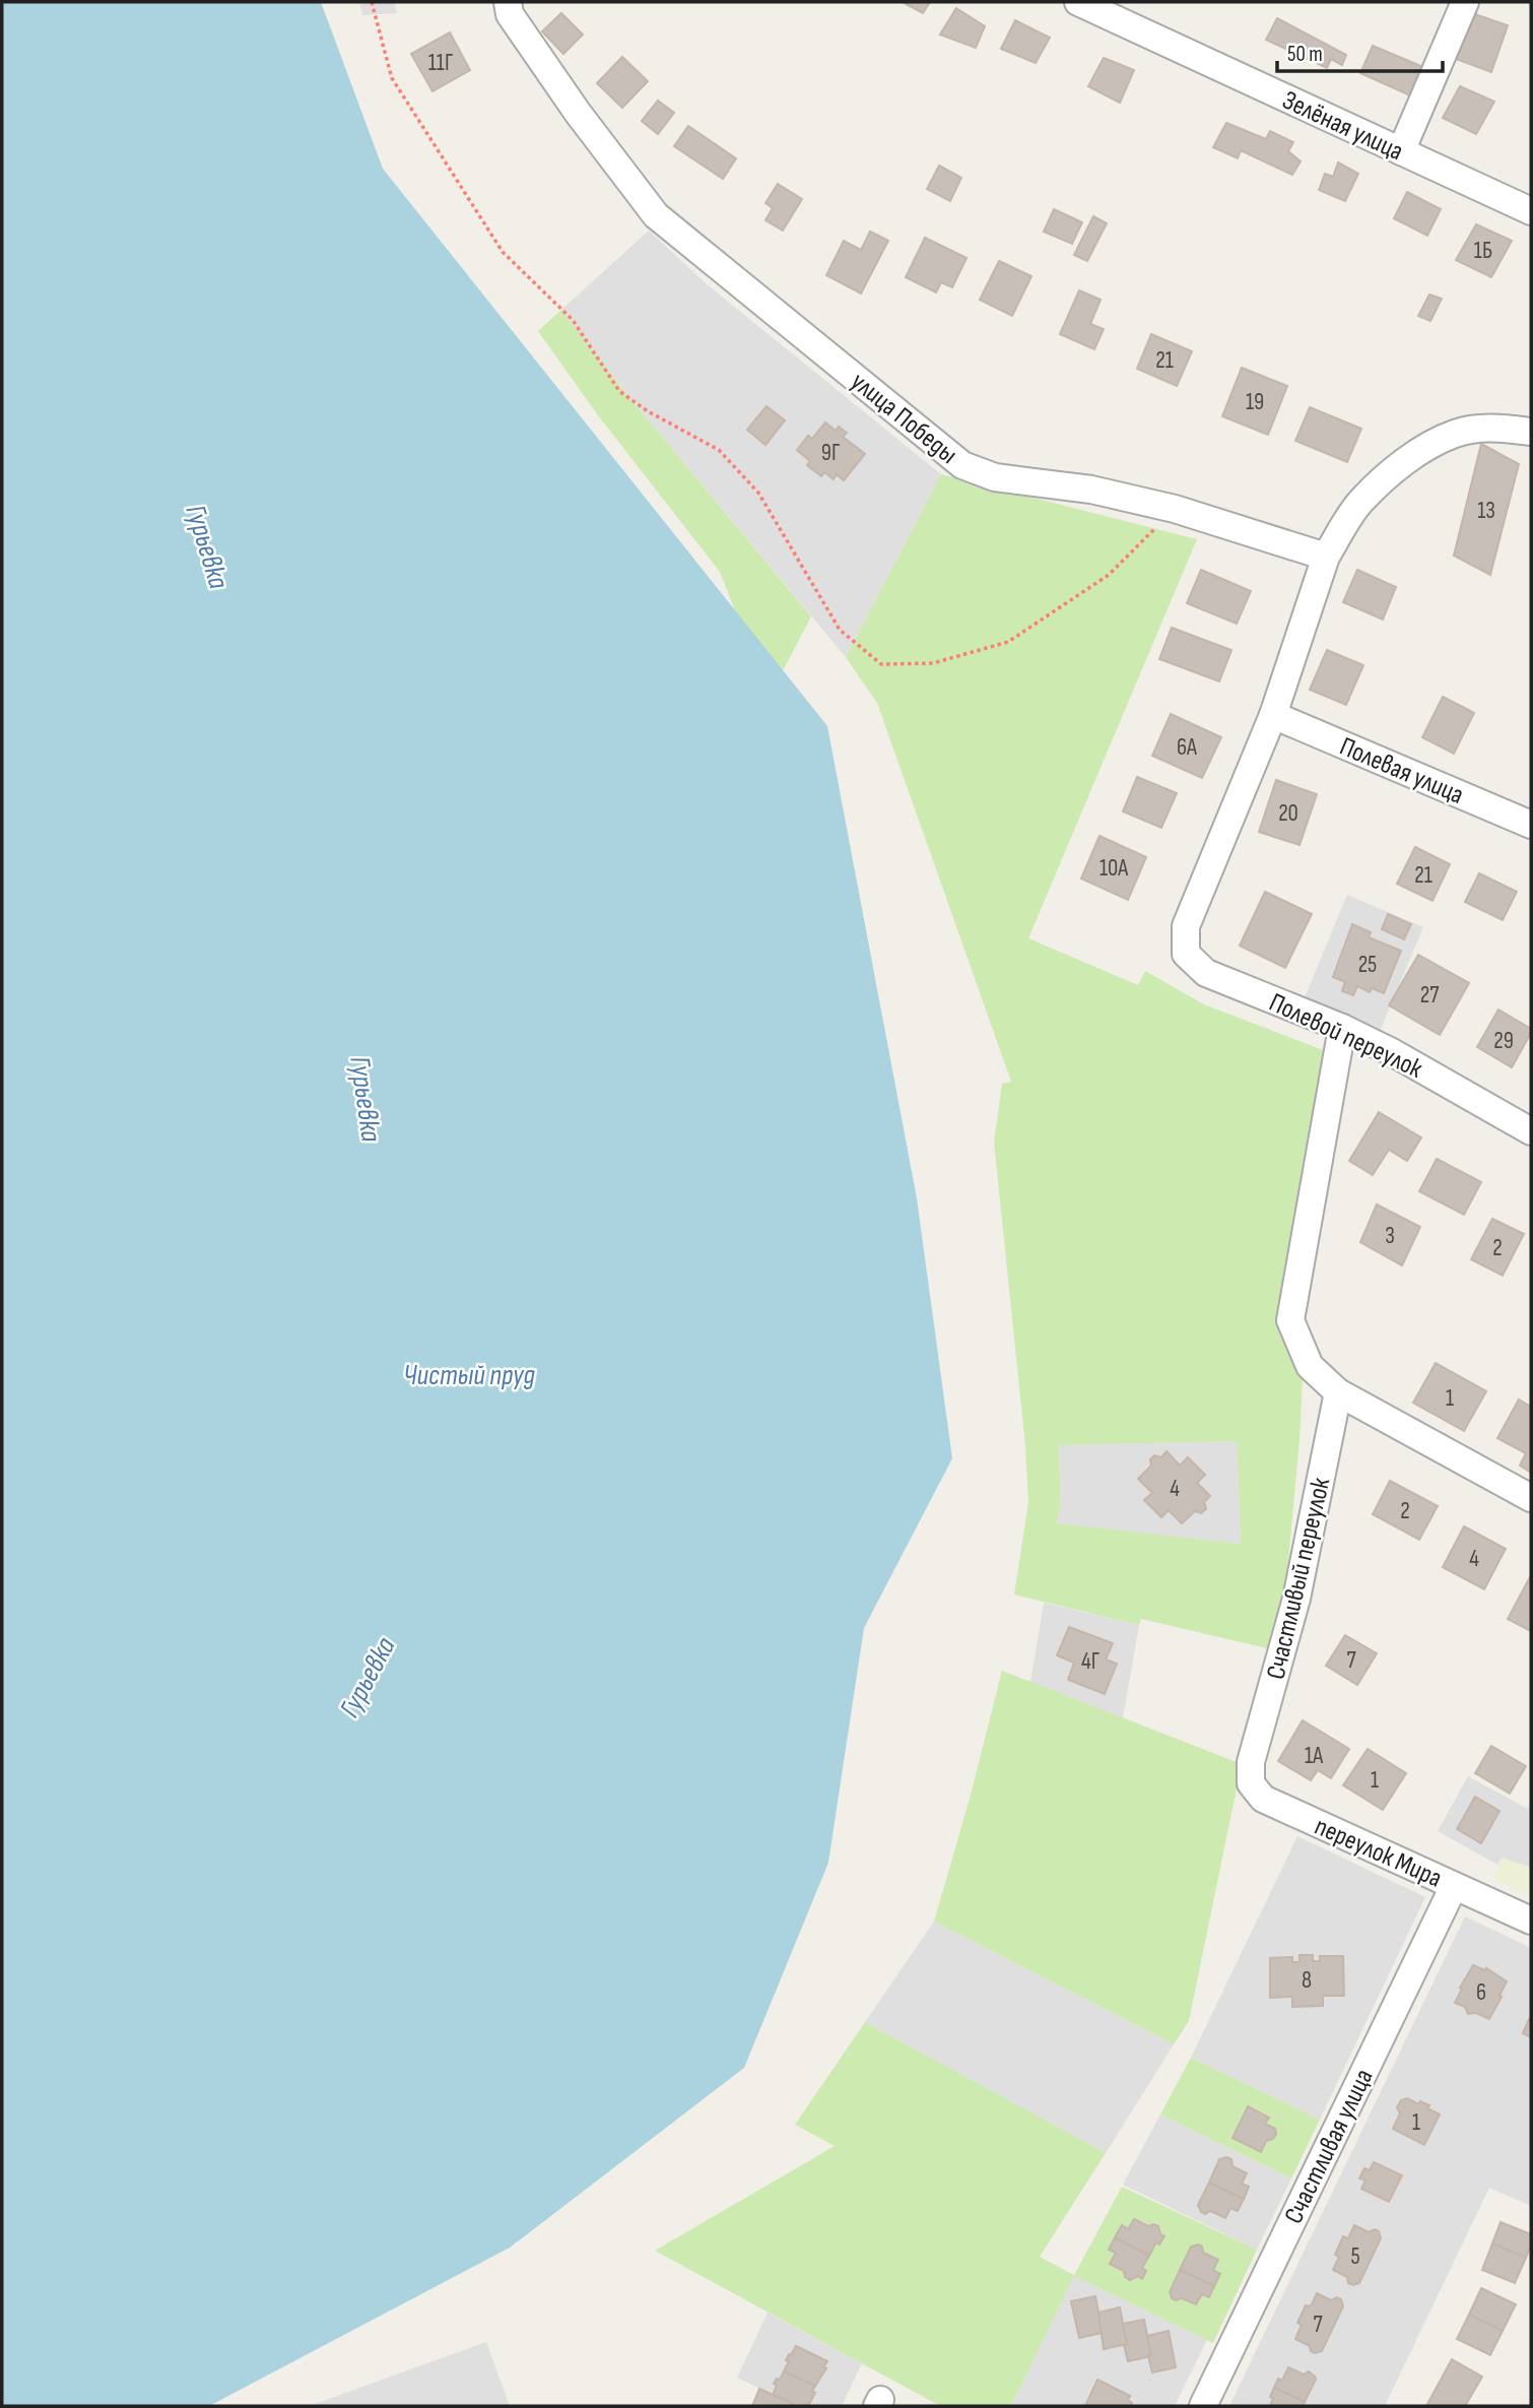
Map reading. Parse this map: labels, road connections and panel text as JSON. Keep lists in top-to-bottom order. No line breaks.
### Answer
{"streets":{"street":["Зелёная улица","улица Победы","Полевая улица","Полевой переулок","Счастливый переулок","переулок Мира","Счастливая улица"]},"crossings":[["Полевая улица","Полевой переулок"],["Счастливый переулок","переулок Мира"],["переулок Мира","Счастливая улица"]],"water":["Гурьевка","Чистый пруд"],"house_numbers":["11Г","1Б","21","19","9Г","13","6А","20","10А","21","25","27","29","3","2","1","4","2","4","7","4Г","1А","1","8","6","1","5","7"],"scale_bar":"50 m"}
